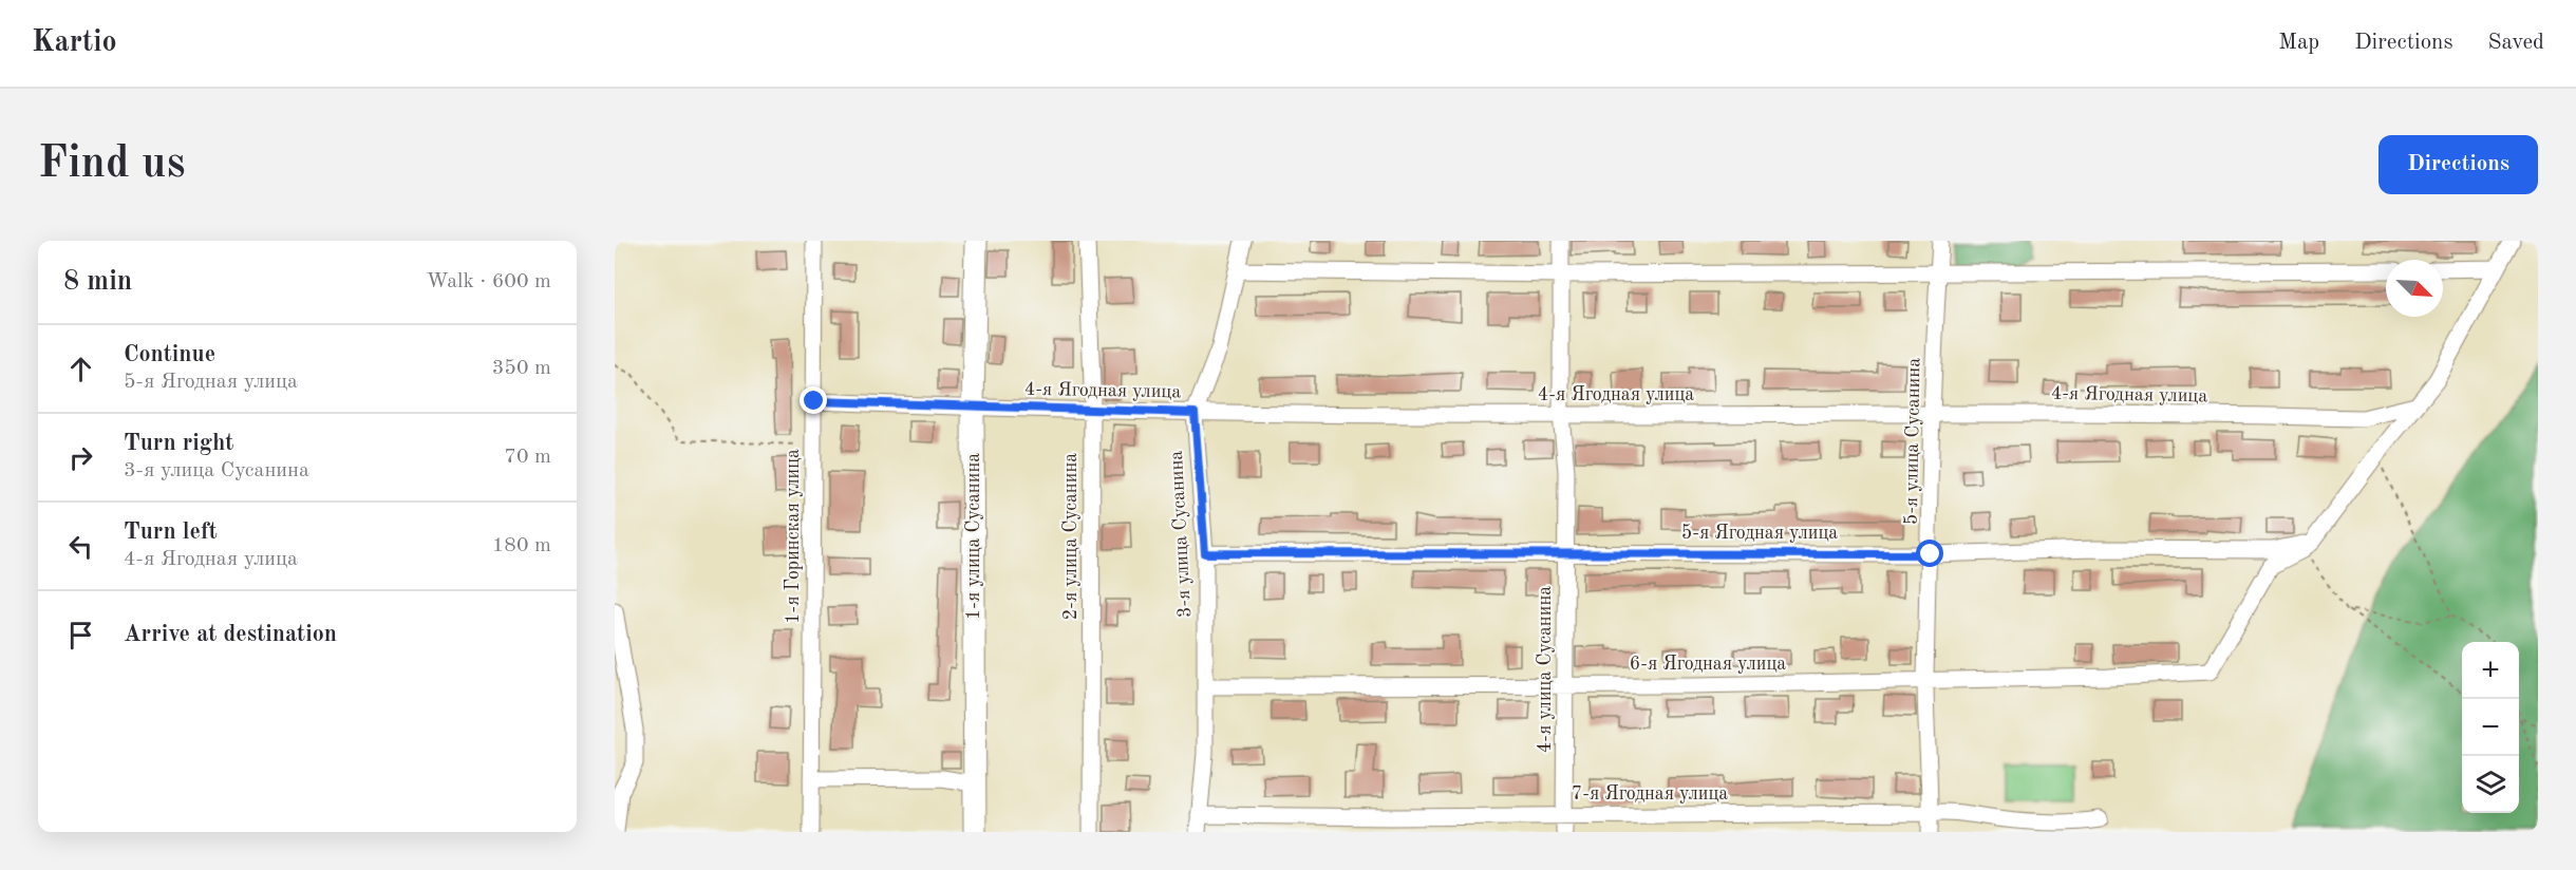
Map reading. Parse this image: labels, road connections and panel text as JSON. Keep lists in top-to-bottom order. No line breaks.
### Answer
{"streets":{"street":["4-я Ягодная улица","5-я улица Сусанина","5-я Ягодная улица","3-я улица Сусанина","1-я Горинская улица","1-я улица Сусанина","2-я улица Сусанина","6-я Ягодная улица","4-я улица Сусанина","7-я Ягодная улица"]},"crossings":[["4-я Ягодная улица","5-я улица Сусанина"],["4-я Ягодная улица","3-я улица Сусанина"],["4-я Ягодная улица","1-я Горинская улица"],["4-я Ягодная улица","1-я улица Сусанина"],["4-я Ягодная улица","2-я улица Сусанина"],["4-я Ягодная улица","4-я улица Сусанина"],["5-я улица Сусанина","5-я Ягодная улица"],["5-я улица Сусанина","6-я Ягодная улица"],["5-я улица Сусанина","7-я Ягодная улица"],["5-я Ягодная улица","3-я улица Сусанина"],["5-я Ягодная улица","6-я Ягодная улица"],["5-я Ягодная улица","4-я улица Сусанина"],["3-я улица Сусанина","6-я Ягодная улица"],["3-я улица Сусанина","7-я Ягодная улица"],["6-я Ягодная улица","4-я улица Сусанина"],["4-я улица Сусанина","7-я Ягодная улица"]],"north":"bottom right","page":{"header":"Kartio","nav":["Map","Directions","Saved"],"buttons":"Directions","title":"Find us","heading":["8 min","Walk · 600 m"],"list":[["Continue","5-я Ягодная улица","350 m"],["Turn right","3-я улица Сусанина","70 m"],["Turn left","4-я Ягодная улица","180 m"],"Arrive at destination"],"map_buttons":["+","−"]}}
